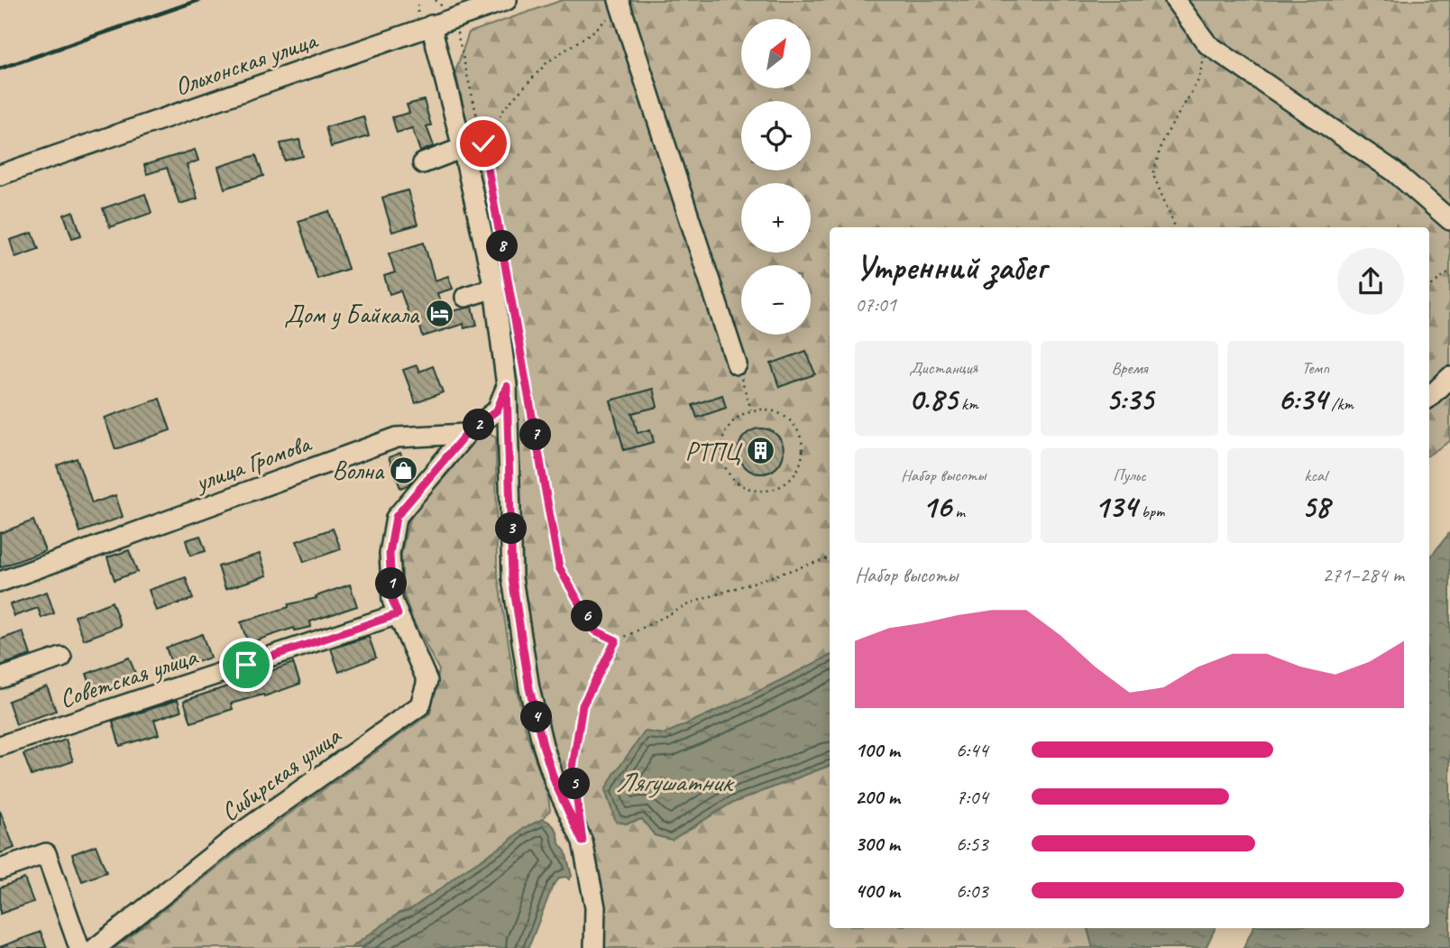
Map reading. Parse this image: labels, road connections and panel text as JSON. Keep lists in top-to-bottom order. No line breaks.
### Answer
{"streets":{"street":["Ольхонская улица","улица Громова","Советская улица","Сибирская улица"]},"crossings":[["Советская улица","Сибирская улица"]],"water":["Лягушатник"],"places":{"hotel":["Дом у Байкала"],"building":["РТПЦ"],"shop":["Волна"]},"north":"top right","page":{"map_buttons":["+","−"],"heading":["Утренний забег","07:01"],"pins":["8","2","7","3","1","6","4","5"],"stats":[["Дистанция","0.85 km"],["Время","5:35"],["Темп","6:34 /km"],["Набор высоты","16 m"],["Пульс","134 bpm"],["kcal","58"]],"chart":["Набор высоты","271–284 m"],"list":[{"name":"100 m","note":"6:44"},{"name":"200 m","note":"7:04"},{"name":"300 m","note":"6:53"},{"name":"400 m","note":"6:03"}]}}
